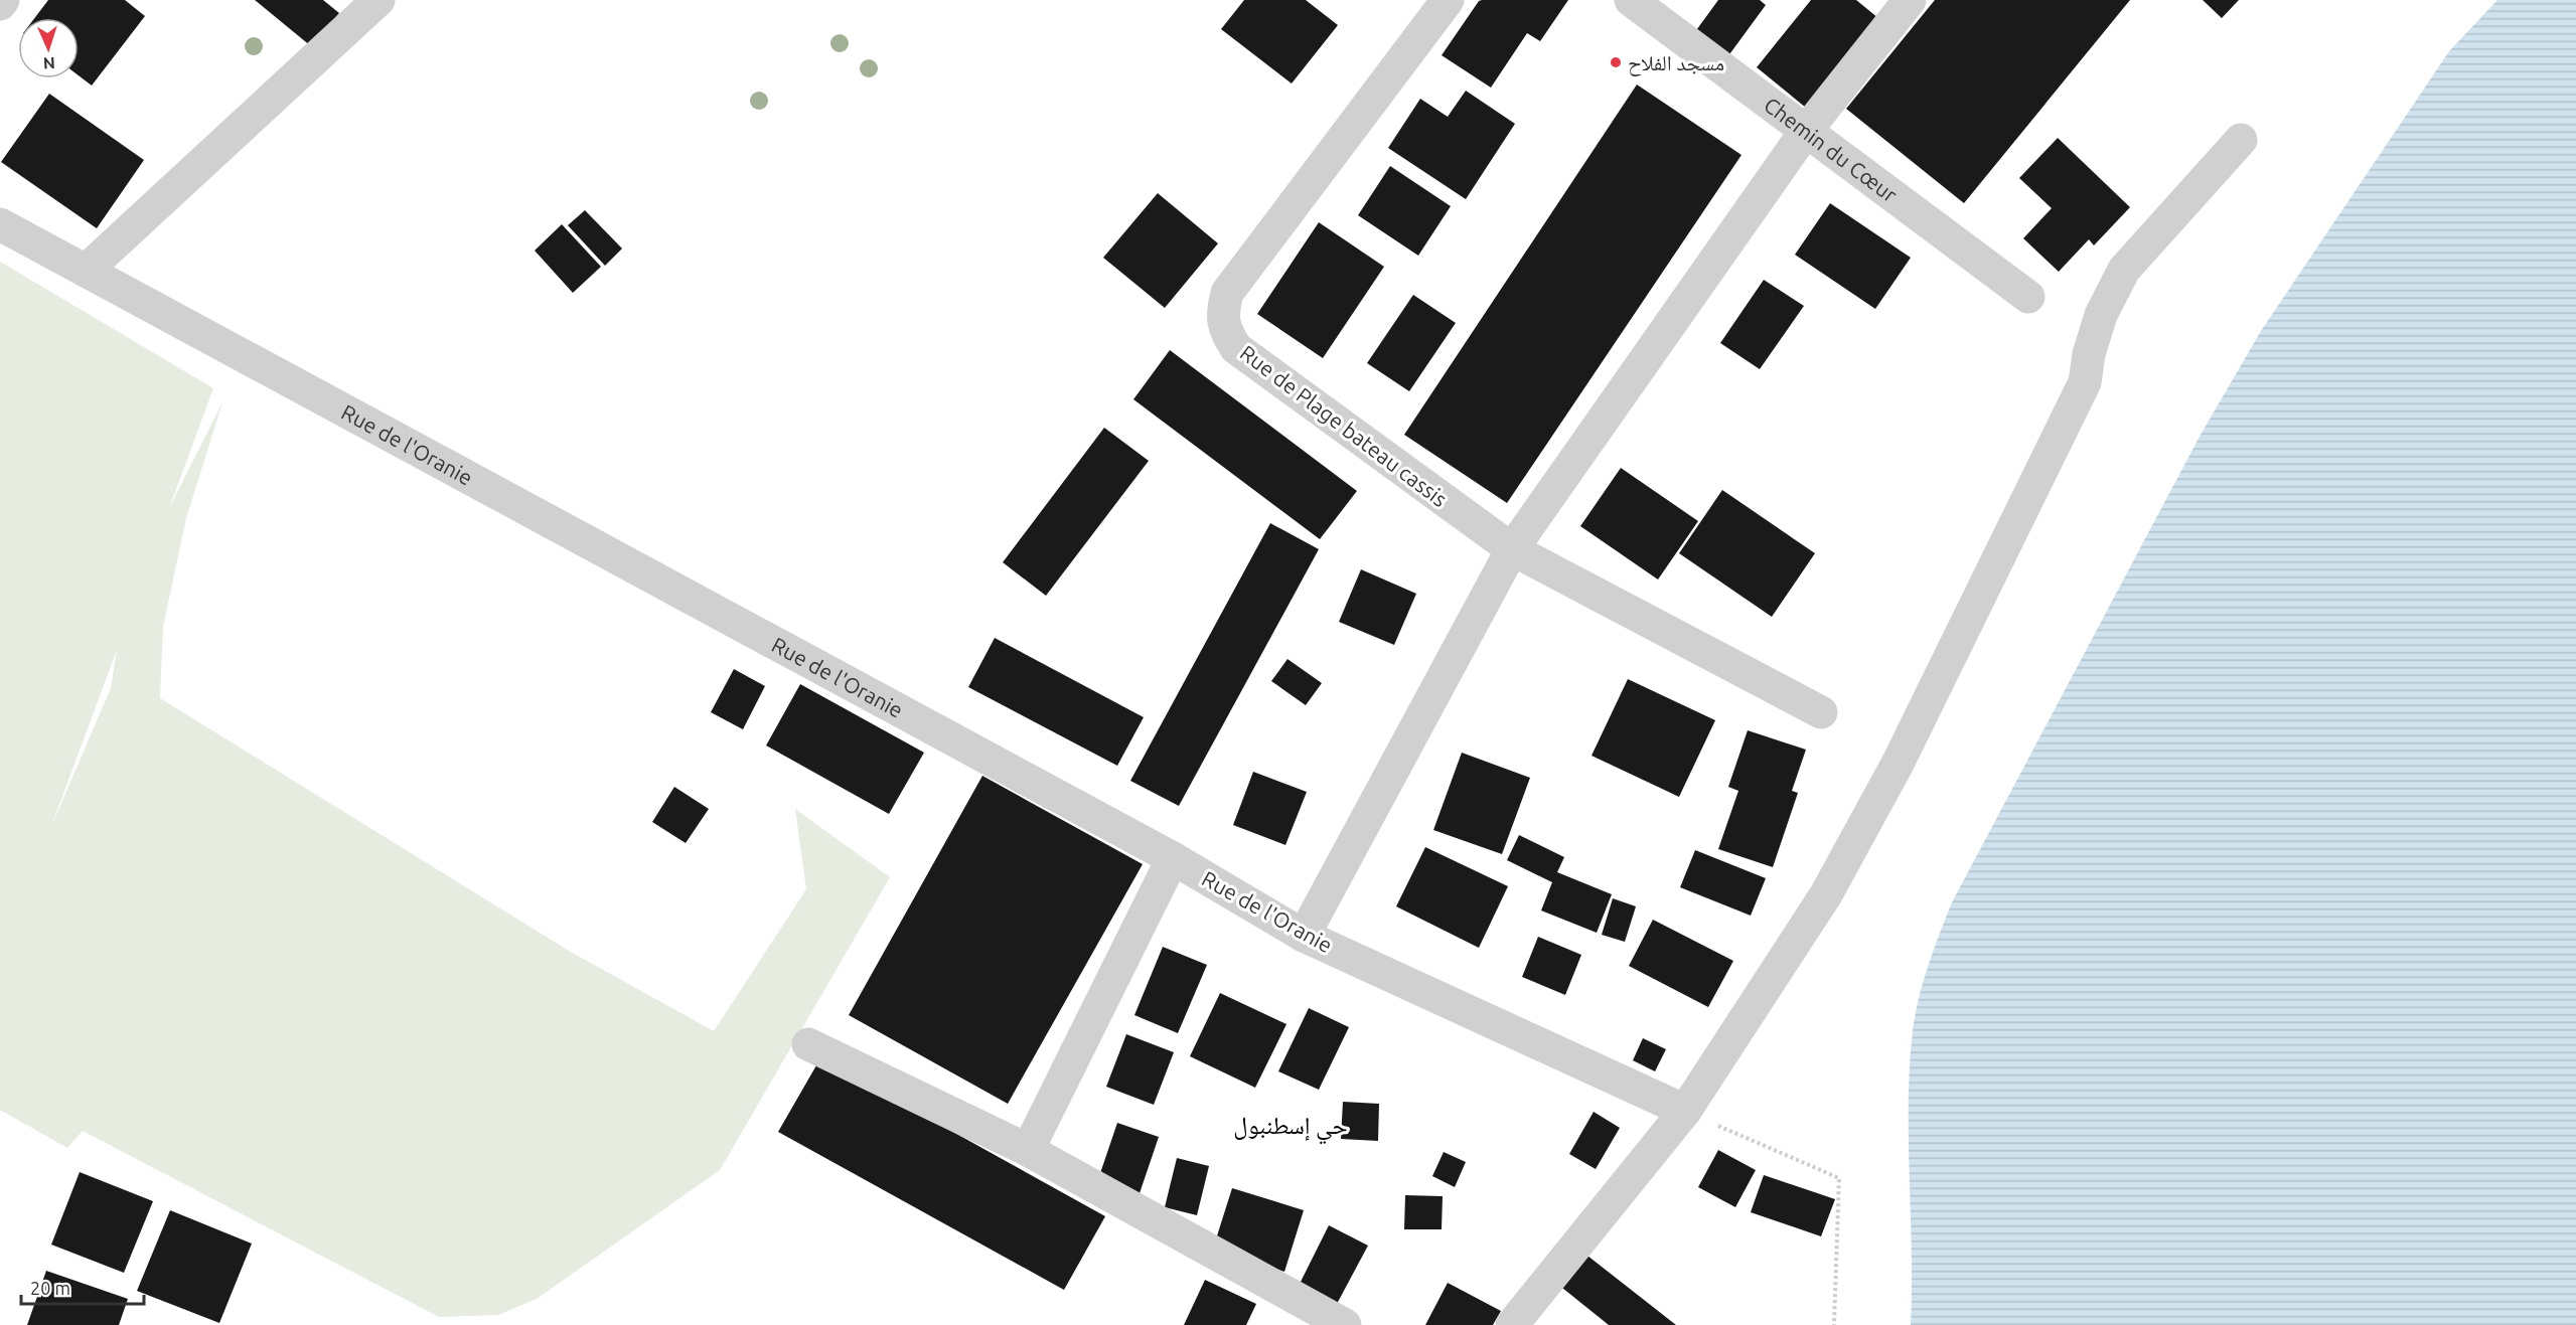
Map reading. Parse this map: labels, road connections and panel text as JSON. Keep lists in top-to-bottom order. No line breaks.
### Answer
{"streets":{"street":["Chemin du Cœur","Rue de Plage bateau cassis","Rue de l'Oranie"]},"districts":["حي إسطنبول"],"places":["مسجد الفلاح"],"scale_bar":"20 m","north":"bottom"}
